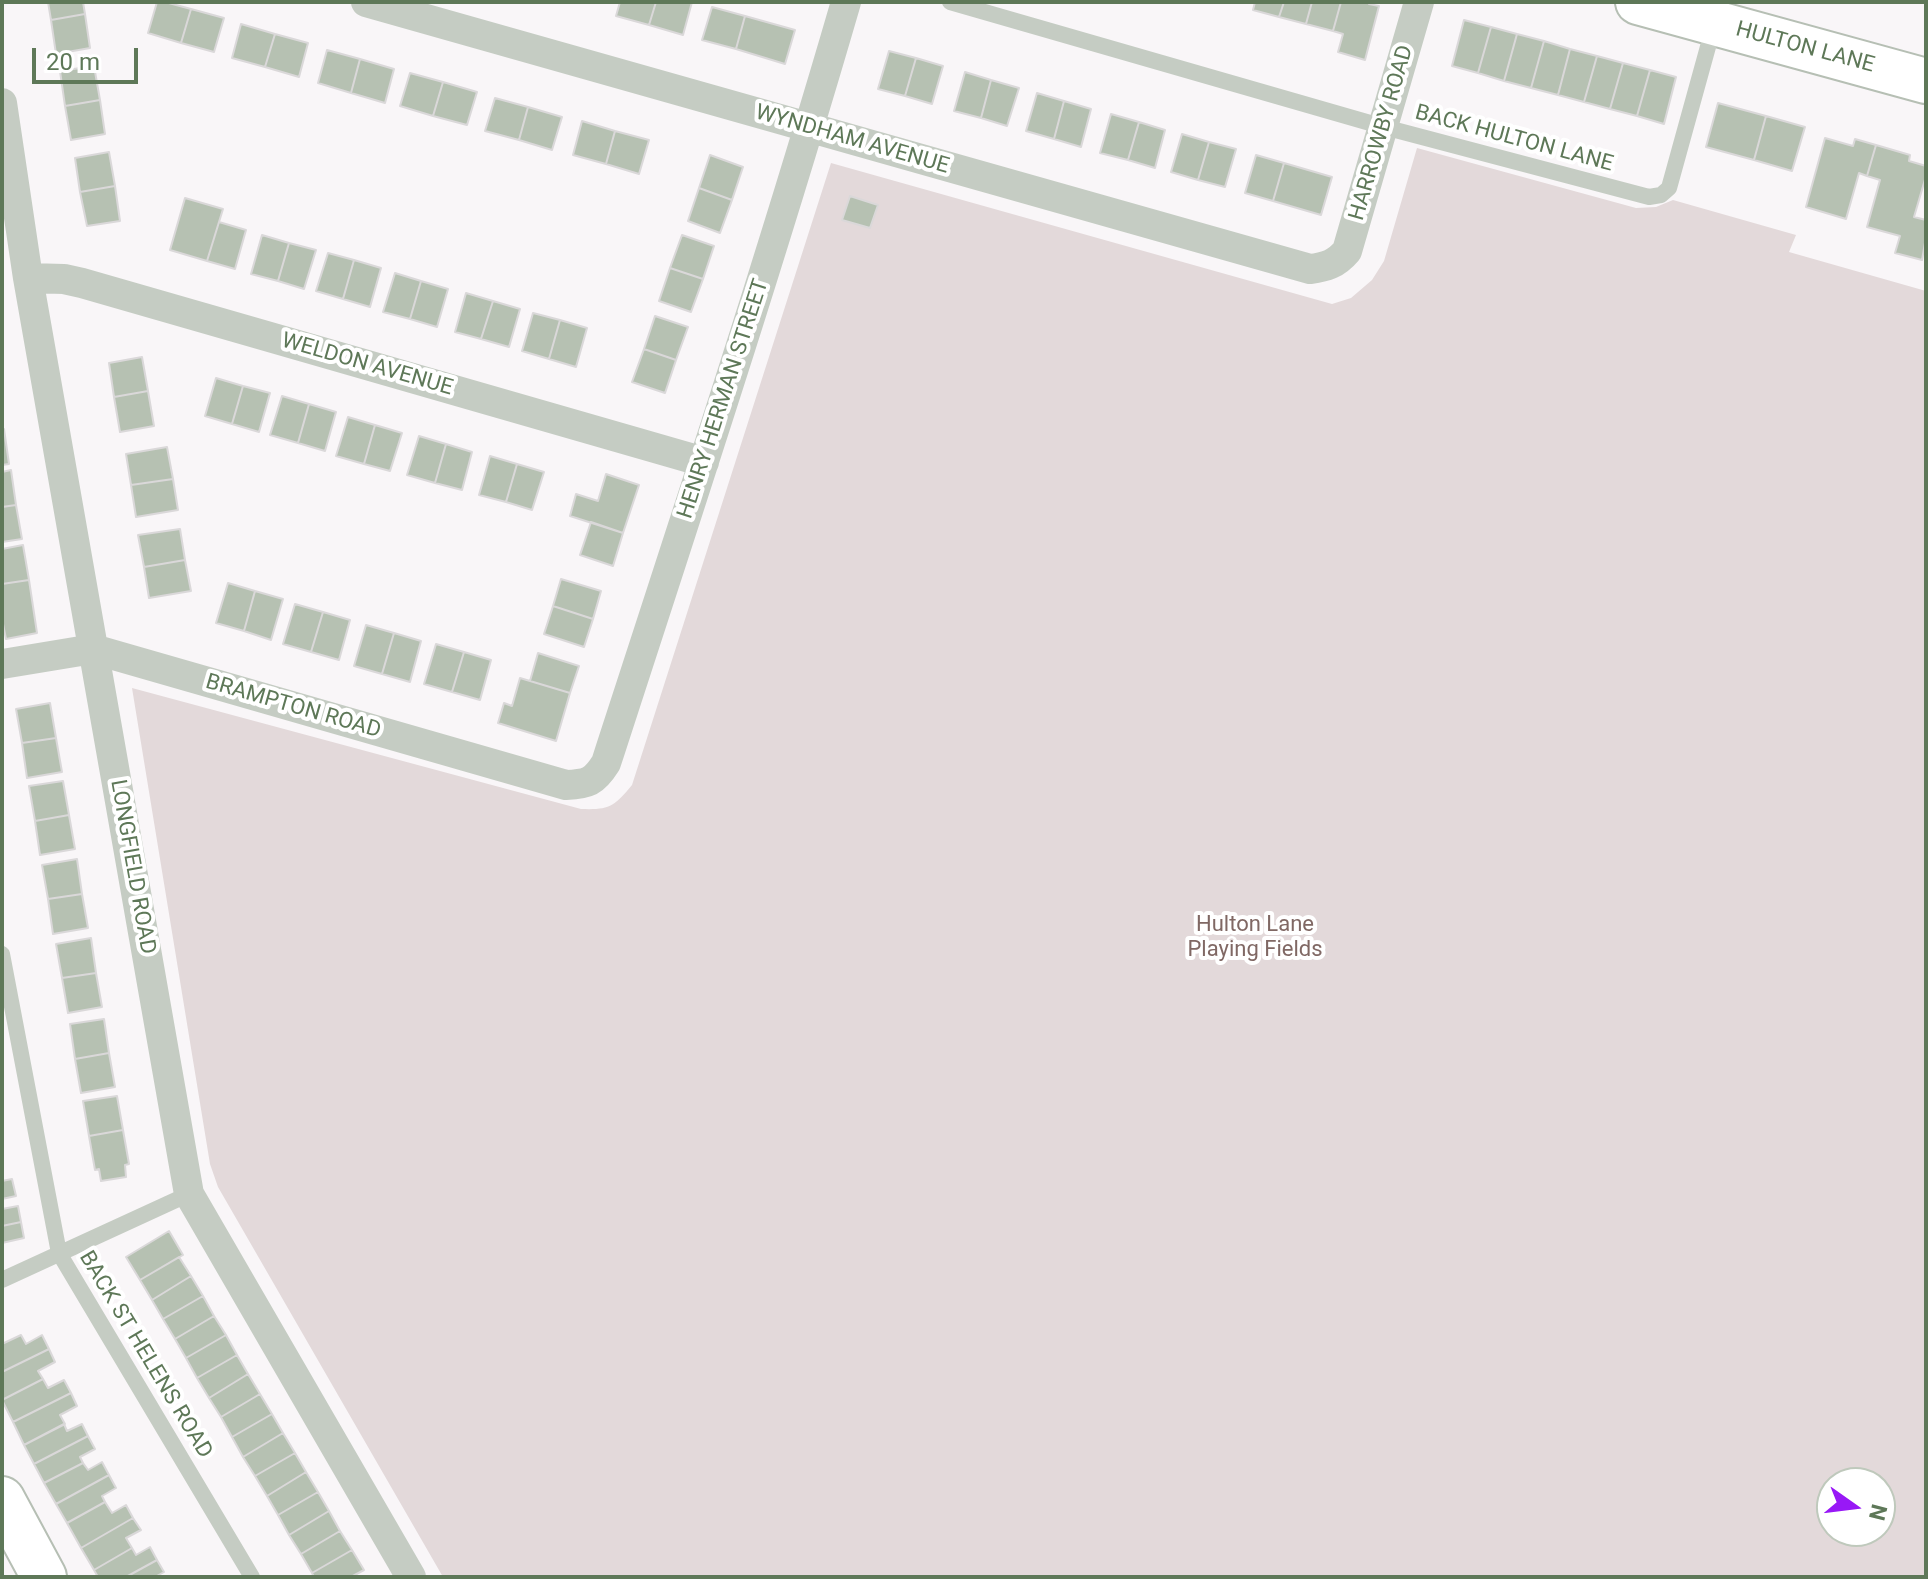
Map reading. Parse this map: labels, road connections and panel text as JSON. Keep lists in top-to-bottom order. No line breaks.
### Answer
{"streets":{"main road":["HULTON LANE"],"street":["HARROWBY ROAD","WYNDHAM AVENUE","WELDON AVENUE","HENRY HERMAN STREET","BRAMPTON ROAD","LONGFIELD ROAD"],"lane":["BACK HULTON LANE","BACK ST HELENS ROAD"]},"crossings":[["HULTON LANE","BACK HULTON LANE"],["HARROWBY ROAD","BACK HULTON LANE"],["HARROWBY ROAD","WYNDHAM AVENUE"],["WYNDHAM AVENUE","HENRY HERMAN STREET"],["WELDON AVENUE","HENRY HERMAN STREET"],["WELDON AVENUE","LONGFIELD ROAD"],["HENRY HERMAN STREET","BRAMPTON ROAD"],["BRAMPTON ROAD","LONGFIELD ROAD"]],"parks":["Hulton Lane Playing Fields"],"scale_bar":"20 m","north":"right"}
